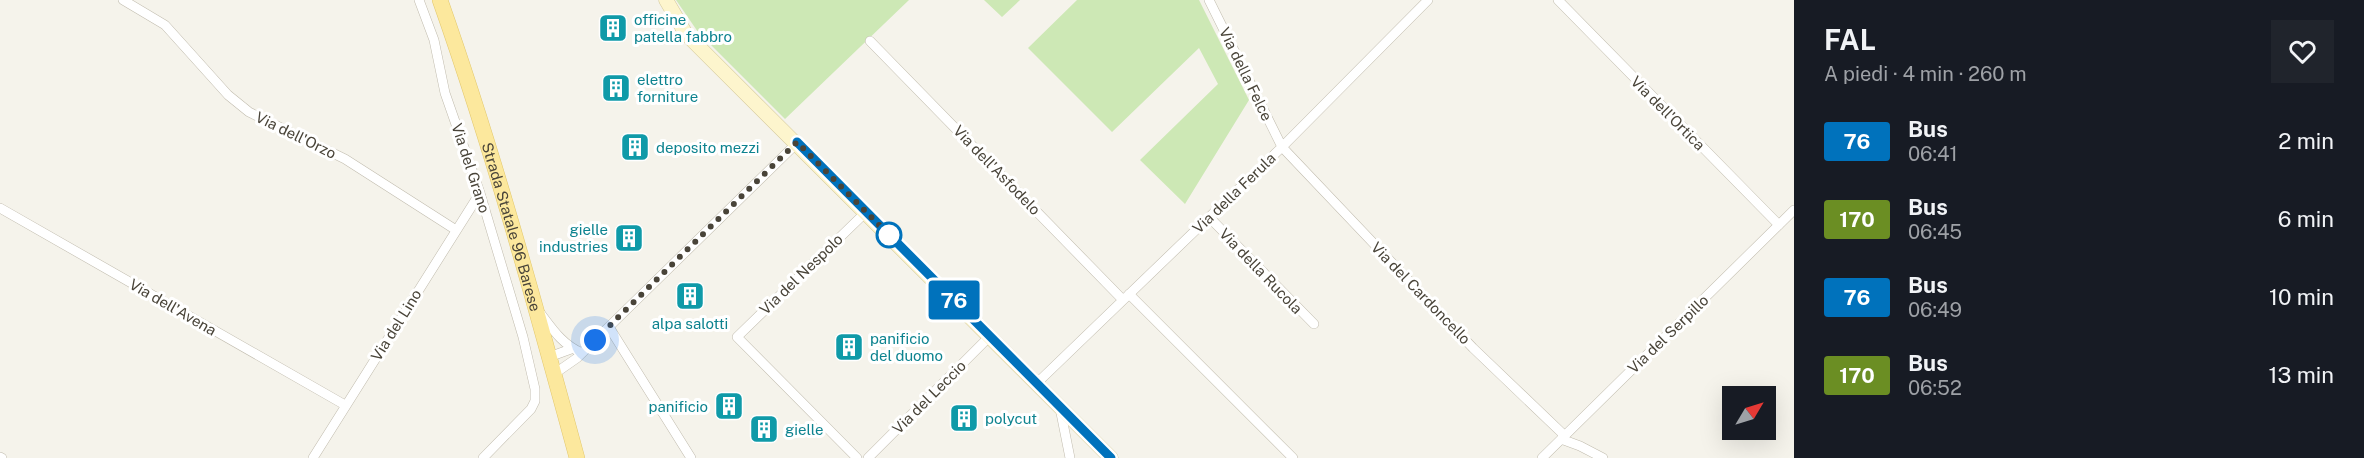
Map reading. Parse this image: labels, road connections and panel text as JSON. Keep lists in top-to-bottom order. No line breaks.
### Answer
{"streets":{"main road":["Strada Statale 96 Barese"],"street":["Via della Felce","Via dell'Ortica","Via dell'Orzo","Via del Grano","Via dell'Asfodelo","Via della Ferula","Via della Rucola","Via del Nespolo","Via del Cardoncello","Via dell'Avena","Via del Lino","Via del Serpillo","Via del Leccio"]},"crossings":[["Via della Felce","Via della Ferula"],["Via della Felce","Via del Cardoncello"],["Via dell'Ortica","Via del Serpillo"],["Via dell'Orzo","Via del Lino"],["Via del Grano","Via del Lino"],["Via dell'Asfodelo","Via della Ferula"],["Via della Ferula","Via della Rucola"],["Via della Ferula","Via del Cardoncello"],["Via del Cardoncello","Via del Serpillo"],["Via dell'Avena","Via del Lino"]],"places":{"building":["officine patella fabbro","elettro forniture","deposito mezzi","gielle industries","alpa salotti","panificio del duomo","panificio","polycut","gielle"]},"lines":["bus line 76"],"north":"top right","page":{"on_map":"76","heading":["FAL","A piedi · 4 min · 260 m"],"list":[{"mark":"76","name":"Bus","note":"06:41","value":"2 min"},{"mark":"170","name":"Bus","note":"06:45","value":"6 min"},{"mark":"76","name":"Bus","note":"06:49","value":"10 min"},{"mark":"170","name":"Bus","note":"06:52","value":"13 min"}]}}
